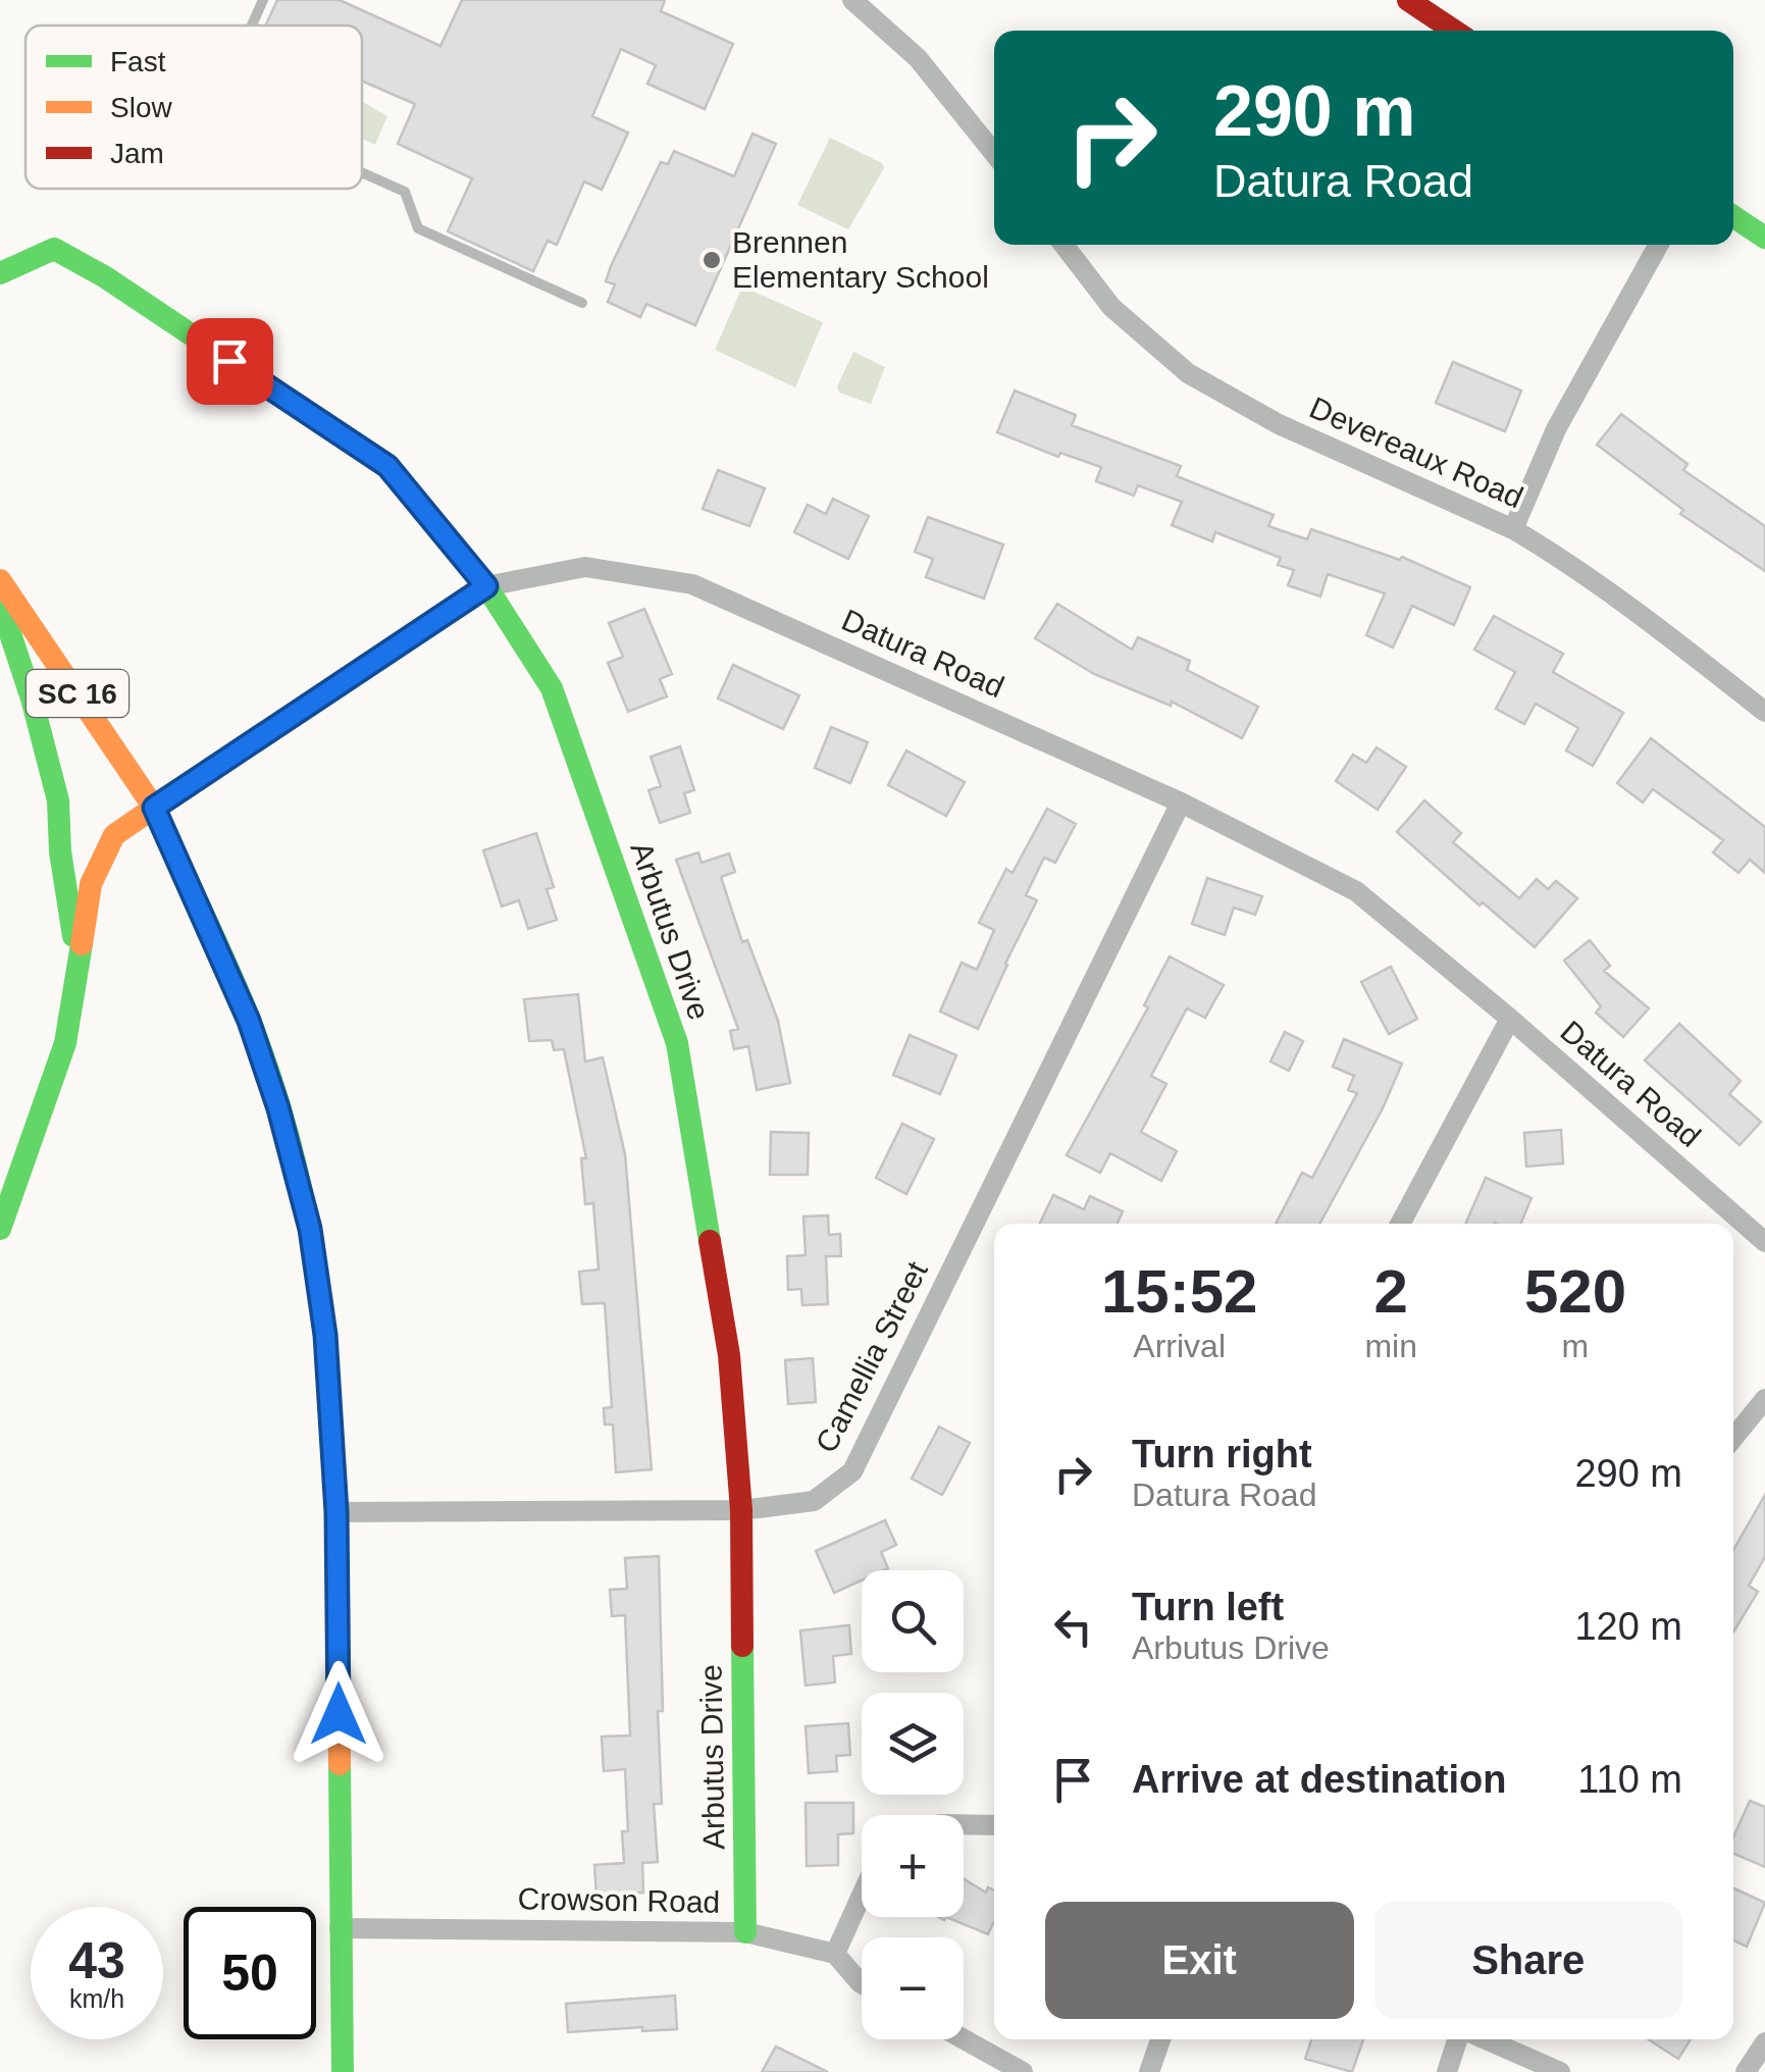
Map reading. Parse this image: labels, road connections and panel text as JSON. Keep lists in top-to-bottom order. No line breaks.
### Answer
{"streets":{"main road":["Datura Road","SC 16","Arbutus Drive"],"street":["Devereaux Road","Camellia Street","Crowson Road"]},"crossings":[["Datura Road","SC 16"],["Datura Road","Arbutus Drive"],["Datura Road","Camellia Street"],["Arbutus Drive","Camellia Street"],["Arbutus Drive","Crowson Road"]],"places":["Brennen Elementary School"],"legend":["Fast","Slow","Jam"],"page":{"turn":["290 m","Datura Road"],"eta":["15:52","Arrival","2","min","520","m"],"list":[{"name":"Turn right","note":"Datura Road","value":"290 m"},{"name":"Turn left","note":"Arbutus Drive","value":"120 m"},{"name":"Arrive at destination","value":"110 m"}],"map_buttons":["+","−"],"buttons":["Exit","Share"],"speed":"43 km/h","limit":"50"}}
